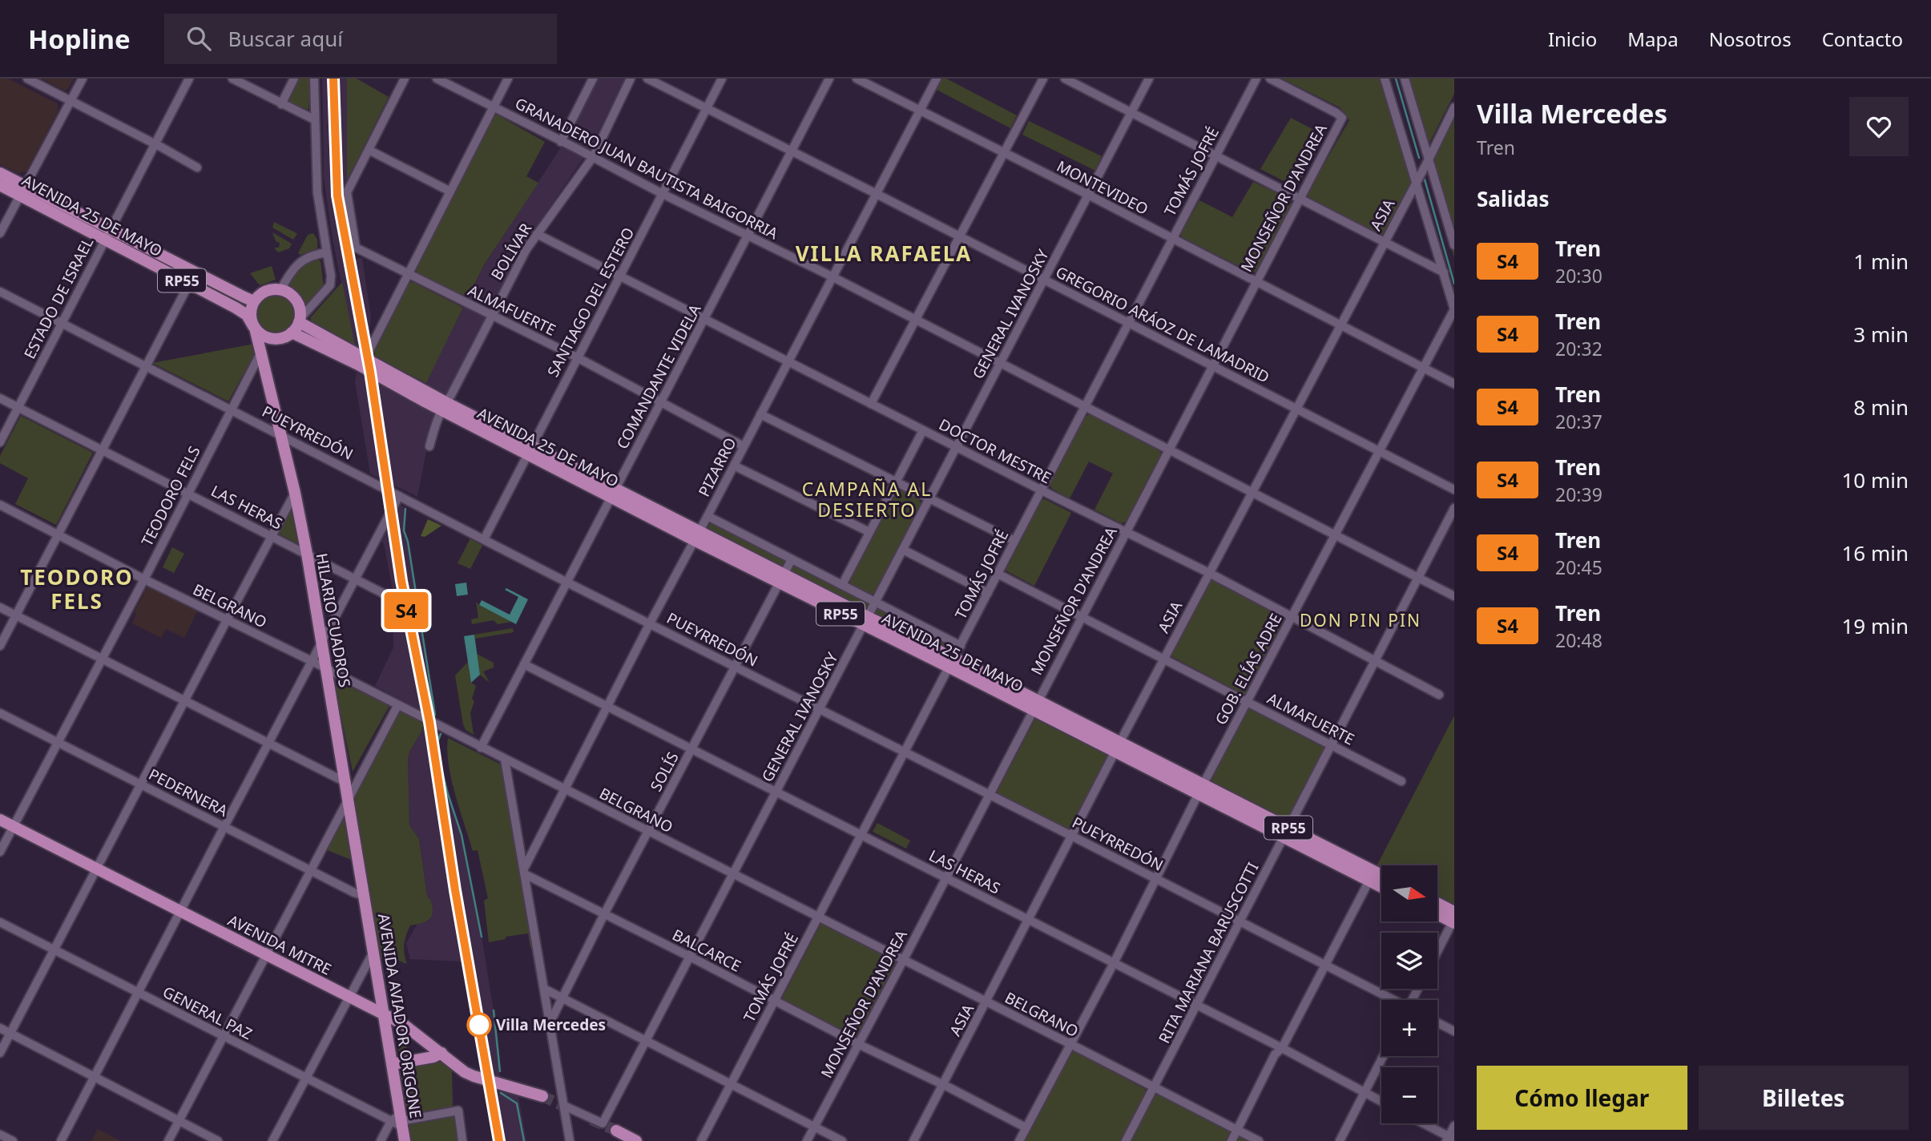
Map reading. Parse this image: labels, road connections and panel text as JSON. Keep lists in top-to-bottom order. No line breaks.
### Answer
{"streets":{"main road":["AVENIDA 25 DE MAYO","RP55","HILARIO CUADROS","AVENIDA MITRE","AVENIDA AVIADOR ORIGONE"],"street":["GRANADERO JUAN BAUTISTA BAIGORRIA","TOMÁS JOFRÉ","MONTEVIDEO","MONSEÑOR D'ANDREA","ASIA","BOLÍVAR","ESTADO DE ISRAEL","SANTIAGO DEL ESTERO","ALMAFUERTE","GENERAL IVANOSKY","GREGORIO ARÁOZ DE LAMADRID","COMANDANTE VIDELA","PUEYRREDÓN","DOCTOR MESTRE","PIZARRO","TEODORO FELS","LAS HERAS","BELGRANO","GOB. ELÍAS ADRE","SOLÍS","PEDERNERA","BALCARCE","RITA MARIANA BARUSCOTTI","GENERAL PAZ"]},"crossings":[["GRANADERO JUAN BAUTISTA BAIGORRIA","TOMÁS JOFRÉ"],["GRANADERO JUAN BAUTISTA BAIGORRIA","MONSEÑOR D'ANDREA"],["GRANADERO JUAN BAUTISTA BAIGORRIA","ASIA"],["GRANADERO JUAN BAUTISTA BAIGORRIA","BOLÍVAR"],["GRANADERO JUAN BAUTISTA BAIGORRIA","SANTIAGO DEL ESTERO"],["GRANADERO JUAN BAUTISTA BAIGORRIA","GENERAL IVANOSKY"],["GRANADERO JUAN BAUTISTA BAIGORRIA","COMANDANTE VIDELA"],["GRANADERO JUAN BAUTISTA BAIGORRIA","PIZARRO"],["TOMÁS JOFRÉ","MONTEVIDEO"],["TOMÁS JOFRÉ","AVENIDA 25 DE MAYO"],["TOMÁS JOFRÉ","ALMAFUERTE"],["TOMÁS JOFRÉ","GREGORIO ARÁOZ DE LAMADRID"],["TOMÁS JOFRÉ","PUEYRREDÓN"],["TOMÁS JOFRÉ","DOCTOR MESTRE"],["TOMÁS JOFRÉ","LAS HERAS"],["TOMÁS JOFRÉ","BELGRANO"],["TOMÁS JOFRÉ","BALCARCE"],["MONTEVIDEO","MONSEÑOR D'ANDREA"],["MONTEVIDEO","ASIA"],["MONTEVIDEO","GENERAL IVANOSKY"],["MONTEVIDEO","PIZARRO"],["MONTEVIDEO","GOB. ELÍAS ADRE"],["MONSEÑOR D'ANDREA","AVENIDA 25 DE MAYO"],["MONSEÑOR D'ANDREA","ALMAFUERTE"],["MONSEÑOR D'ANDREA","GREGORIO ARÁOZ DE LAMADRID"],["MONSEÑOR D'ANDREA","PUEYRREDÓN"],["MONSEÑOR D'ANDREA","DOCTOR MESTRE"],["MONSEÑOR D'ANDREA","LAS HERAS"],["MONSEÑOR D'ANDREA","BELGRANO"],["MONSEÑOR D'ANDREA","BALCARCE"],["ASIA","AVENIDA 25 DE MAYO"],["ASIA","ALMAFUERTE"],["ASIA","GREGORIO ARÁOZ DE LAMADRID"],["ASIA","PUEYRREDÓN"],["ASIA","DOCTOR MESTRE"],["ASIA","LAS HERAS"],["ASIA","BELGRANO"],["ASIA","BALCARCE"],["AVENIDA 25 DE MAYO","BOLÍVAR"],["AVENIDA 25 DE MAYO","ESTADO DE ISRAEL"],["AVENIDA 25 DE MAYO","SANTIAGO DEL ESTERO"],["AVENIDA 25 DE MAYO","GENERAL IVANOSKY"],["AVENIDA 25 DE MAYO","COMANDANTE VIDELA"],["AVENIDA 25 DE MAYO","PIZARRO"],["AVENIDA 25 DE MAYO","HILARIO CUADROS"],["AVENIDA 25 DE MAYO","GOB. ELÍAS ADRE"],["AVENIDA 25 DE MAYO","SOLÍS"],["AVENIDA 25 DE MAYO","RITA MARIANA BARUSCOTTI"],["BOLÍVAR","ALMAFUERTE"],["BOLÍVAR","DOCTOR MESTRE"],["ESTADO DE ISRAEL","PUEYRREDÓN"],["ESTADO DE ISRAEL","LAS HERAS"],["SANTIAGO DEL ESTERO","ALMAFUERTE"],["SANTIAGO DEL ESTERO","GREGORIO ARÁOZ DE LAMADRID"],["SANTIAGO DEL ESTERO","PUEYRREDÓN"],["SANTIAGO DEL ESTERO","DOCTOR MESTRE"],["ALMAFUERTE","COMANDANTE VIDELA"],["ALMAFUERTE","PIZARRO"],["ALMAFUERTE","GOB. ELÍAS ADRE"],["ALMAFUERTE","RITA MARIANA BARUSCOTTI"],["GENERAL IVANOSKY","GREGORIO ARÁOZ DE LAMADRID"],["GENERAL IVANOSKY","PUEYRREDÓN"],["GENERAL IVANOSKY","DOCTOR MESTRE"],["GENERAL IVANOSKY","LAS HERAS"],["GENERAL IVANOSKY","BELGRANO"],["GENERAL IVANOSKY","BALCARCE"],["GREGORIO ARÁOZ DE LAMADRID","COMANDANTE VIDELA"],["GREGORIO ARÁOZ DE LAMADRID","PIZARRO"],["GREGORIO ARÁOZ DE LAMADRID","GOB. ELÍAS ADRE"],["COMANDANTE VIDELA","PUEYRREDÓN"],["COMANDANTE VIDELA","DOCTOR MESTRE"],["COMANDANTE VIDELA","LAS HERAS"],["COMANDANTE VIDELA","BELGRANO"],["PUEYRREDÓN","PIZARRO"],["PUEYRREDÓN","TEODORO FELS"],["PUEYRREDÓN","HILARIO CUADROS"],["PUEYRREDÓN","GOB. ELÍAS ADRE"],["PUEYRREDÓN","SOLÍS"],["PUEYRREDÓN","RITA MARIANA BARUSCOTTI"],["DOCTOR MESTRE","PIZARRO"],["DOCTOR MESTRE","GOB. ELÍAS ADRE"],["DOCTOR MESTRE","RITA MARIANA BARUSCOTTI"],["PIZARRO","LAS HERAS"],["PIZARRO","BELGRANO"],["PIZARRO","BALCARCE"],["TEODORO FELS","LAS HERAS"],["TEODORO FELS","BELGRANO"],["TEODORO FELS","HILARIO CUADROS"],["TEODORO FELS","PEDERNERA"],["TEODORO FELS","AVENIDA MITRE"],["LAS HERAS","HILARIO CUADROS"],["LAS HERAS","GOB. ELÍAS ADRE"],["LAS HERAS","SOLÍS"],["LAS HERAS","RITA MARIANA BARUSCOTTI"],["BELGRANO","HILARIO CUADROS"],["BELGRANO","GOB. ELÍAS ADRE"],["BELGRANO","SOLÍS"],["BELGRANO","RITA MARIANA BARUSCOTTI"],["HILARIO CUADROS","PEDERNERA"],["HILARIO CUADROS","AVENIDA AVIADOR ORIGONE"],["GOB. ELÍAS ADRE","BALCARCE"],["SOLÍS","BALCARCE"],["PEDERNERA","AVENIDA AVIADOR ORIGONE"],["AVENIDA MITRE","AVENIDA AVIADOR ORIGONE"],["GENERAL PAZ","AVENIDA AVIADOR ORIGONE"]],"districts":["VILLA RAFAELA","CAMPAÑA AL DESIERTO","TEODORO FELS","DON PIN PIN"],"places":["Villa Mercedes"],"north":"right","page":{"header":"Hopline","search":"Buscar aquí","nav":["Inicio","Mapa","Nosotros","Contacto"],"on_map":"S4","heading":[["Villa Mercedes","Tren"],"Salidas"],"list":[{"mark":"S4","name":"Tren","note":"20:30","value":"1 min"},{"mark":"S4","name":"Tren","note":"20:32","value":"3 min"},{"mark":"S4","name":"Tren","note":"20:37","value":"8 min"},{"mark":"S4","name":"Tren","note":"20:39","value":"10 min"},{"mark":"S4","name":"Tren","note":"20:45","value":"16 min"},{"mark":"S4","name":"Tren","note":"20:48","value":"19 min"}],"map_buttons":["+","−"],"buttons":["Cómo llegar","Billetes"]}}
